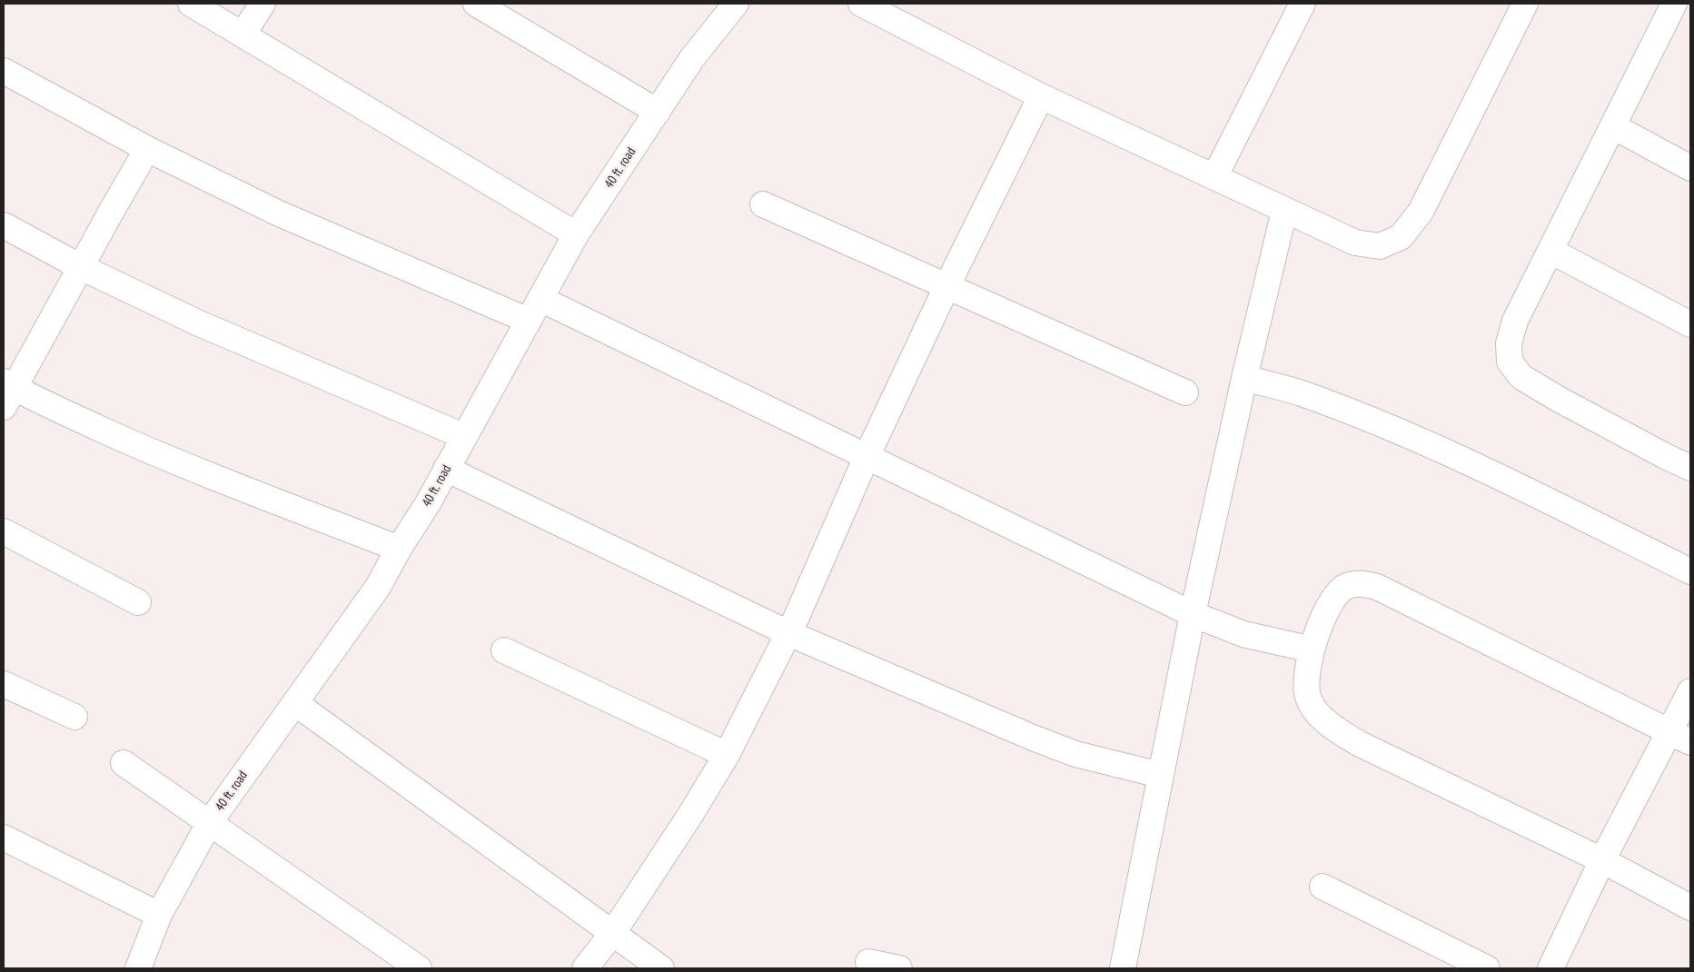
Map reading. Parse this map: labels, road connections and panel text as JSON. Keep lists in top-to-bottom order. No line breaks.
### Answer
{"streets":{"street":["40 ft. road"]}}
